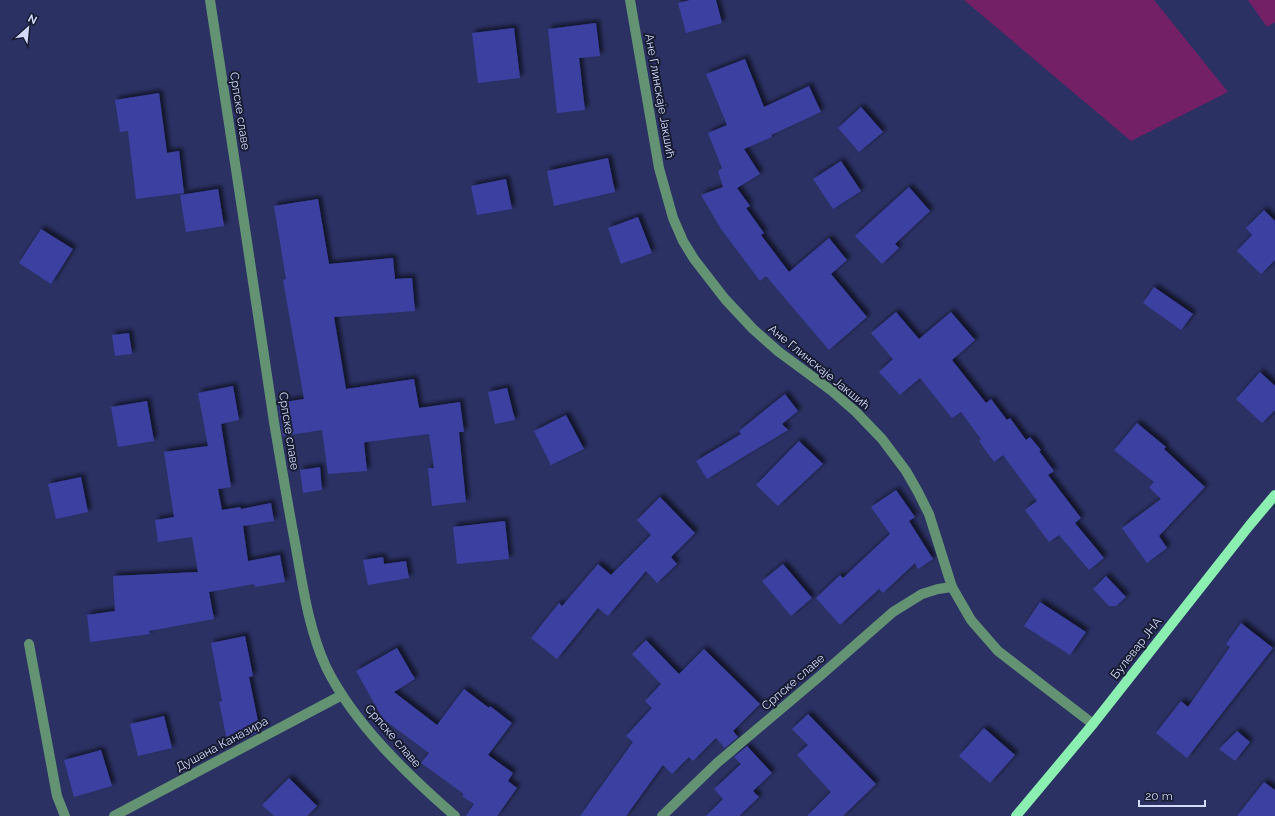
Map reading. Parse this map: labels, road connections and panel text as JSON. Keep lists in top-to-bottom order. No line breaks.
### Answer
{"streets":{"main road":["Булевар ЈНА"],"street":["Ане Глинскаје Јакшић","Српске славе","Душана Каназира"]},"crossings":[["Ане Глинскаје Јакшић","Српске славе"],["Ане Глинскаје Јакшић","Булевар ЈНА"],["Српске славе","Душана Каназира"]],"scale_bar":"20 m","north":"top right"}
